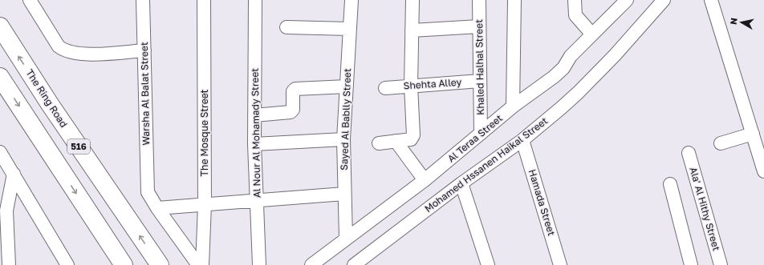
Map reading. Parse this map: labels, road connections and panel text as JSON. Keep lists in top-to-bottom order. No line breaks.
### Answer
{"streets":{"highway":["The Ring Road","516"],"street":["Khaled Halhal Street","Shehta Alley","Warsha Al Balat Street","Sayed Al Bablly Street","The Mosque Street","Al Nour Al Mohamady Street","Al Teraa Street","Mohamed Hssanen Haikal Street","Hamada Street","Ala' Al Hithy Street"]},"crossings":[["Khaled Halhal Street","Shehta Alley"],["Khaled Halhal Street","Al Teraa Street"],["Sayed Al Bablly Street","Al Teraa Street"],["Mohamed Hssanen Haikal Street","Hamada Street"]],"north":"left"}
